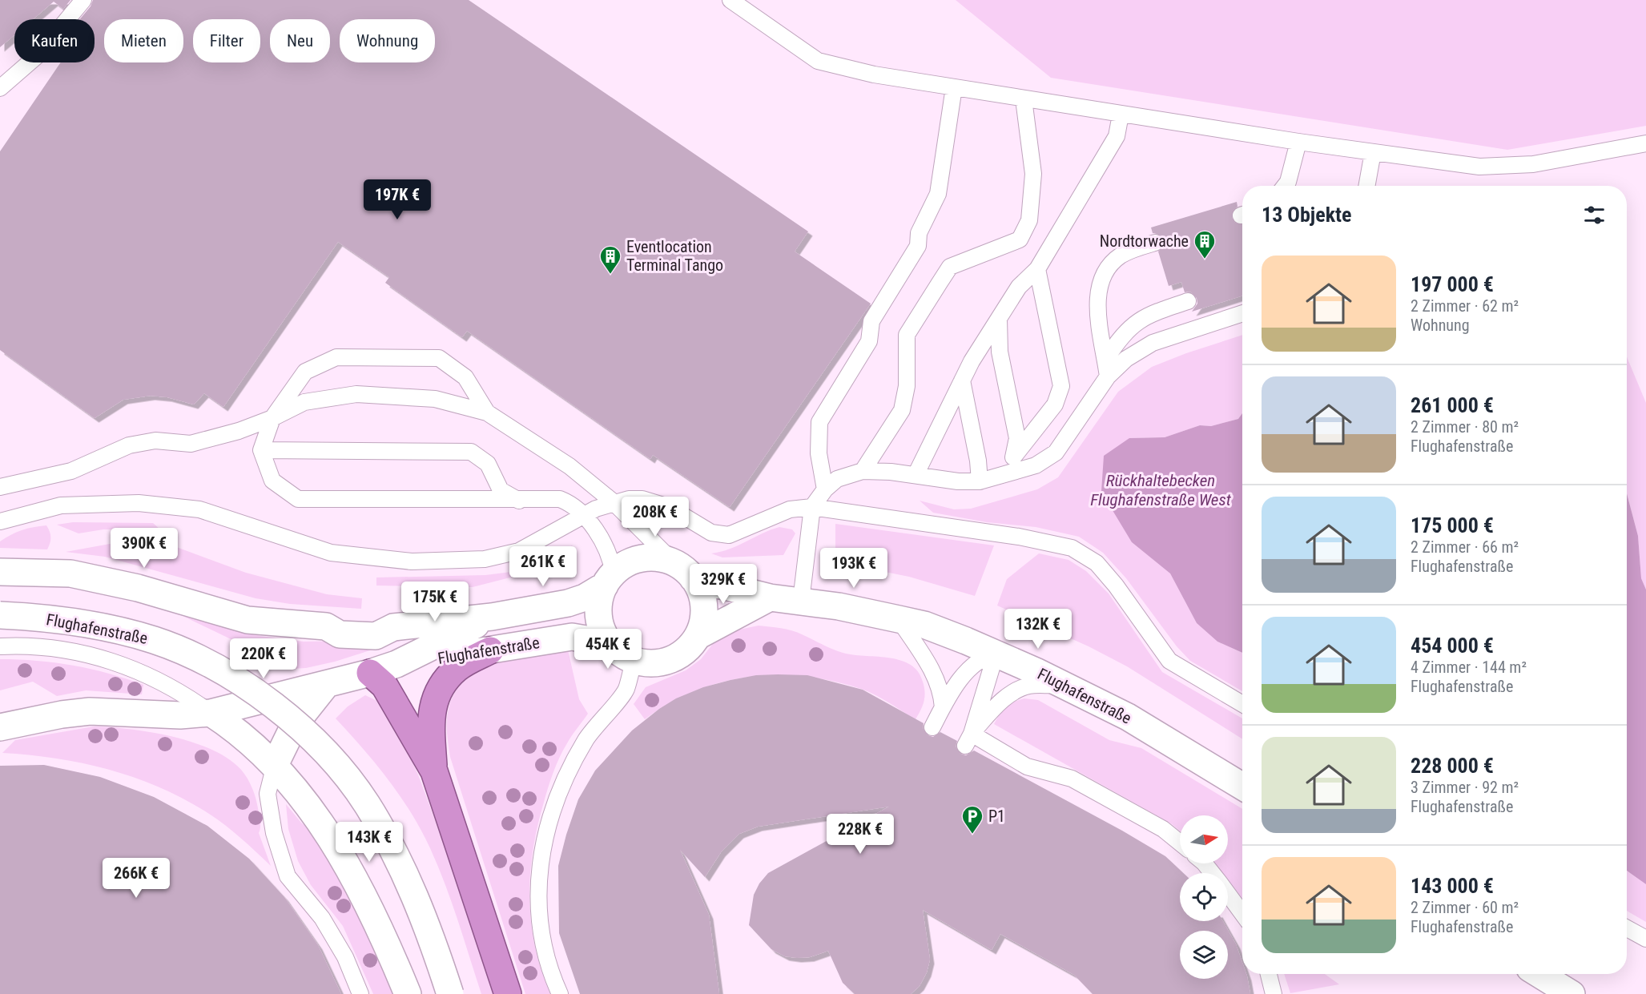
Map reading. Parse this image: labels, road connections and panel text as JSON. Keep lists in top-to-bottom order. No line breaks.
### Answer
{"streets":{"street":["Flughafenstraße"]},"water":["Rückhaltebecken Flughafenstraße West"],"places":{"building":["Nordtorwache","Eventlocation Terminal Tango"],"parking":["P1"]},"north":"right","page":{"chip":["Kaufen","Mieten","Filter","Neu","Wohnung"],"price":["197K €","208K €","390K €","261K €","193K €","329K €","175K €","132K €","454K €","220K €","228K €","143K €","266K €"],"heading":"13 Objekte","list":[{"name":"197 000 €","note":"2 Zimmer · 62 m² · Wohnung"},{"name":"261 000 €","note":"2 Zimmer · 80 m² · Flughafenstraße"},{"name":"175 000 €","note":"2 Zimmer · 66 m² · Flughafenstraße"},{"name":"454 000 €","note":"4 Zimmer · 144 m² · Flughafenstraße"},{"name":"228 000 €","note":"3 Zimmer · 92 m² · Flughafenstraße"},{"name":"143 000 €","note":"2 Zimmer · 60 m² · Flughafenstraße"}]}}
